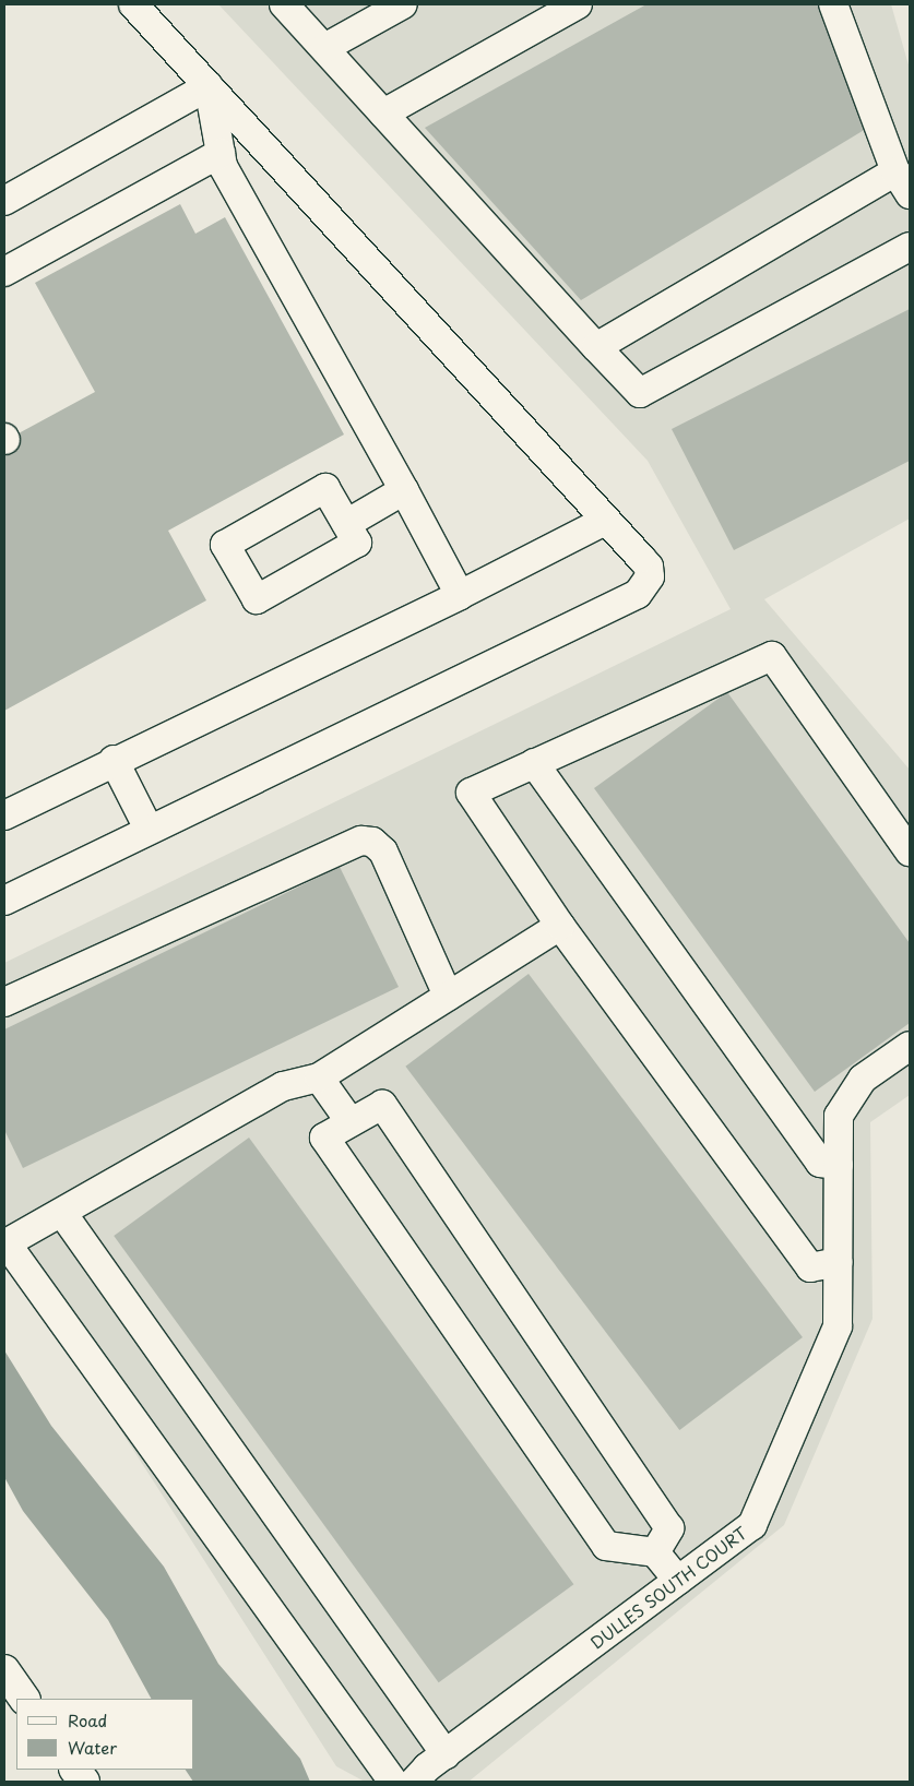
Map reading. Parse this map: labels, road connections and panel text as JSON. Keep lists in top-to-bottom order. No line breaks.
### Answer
{"streets":{"street":["DULLES SOUTH COURT"]},"legend":["Road","Water"]}
